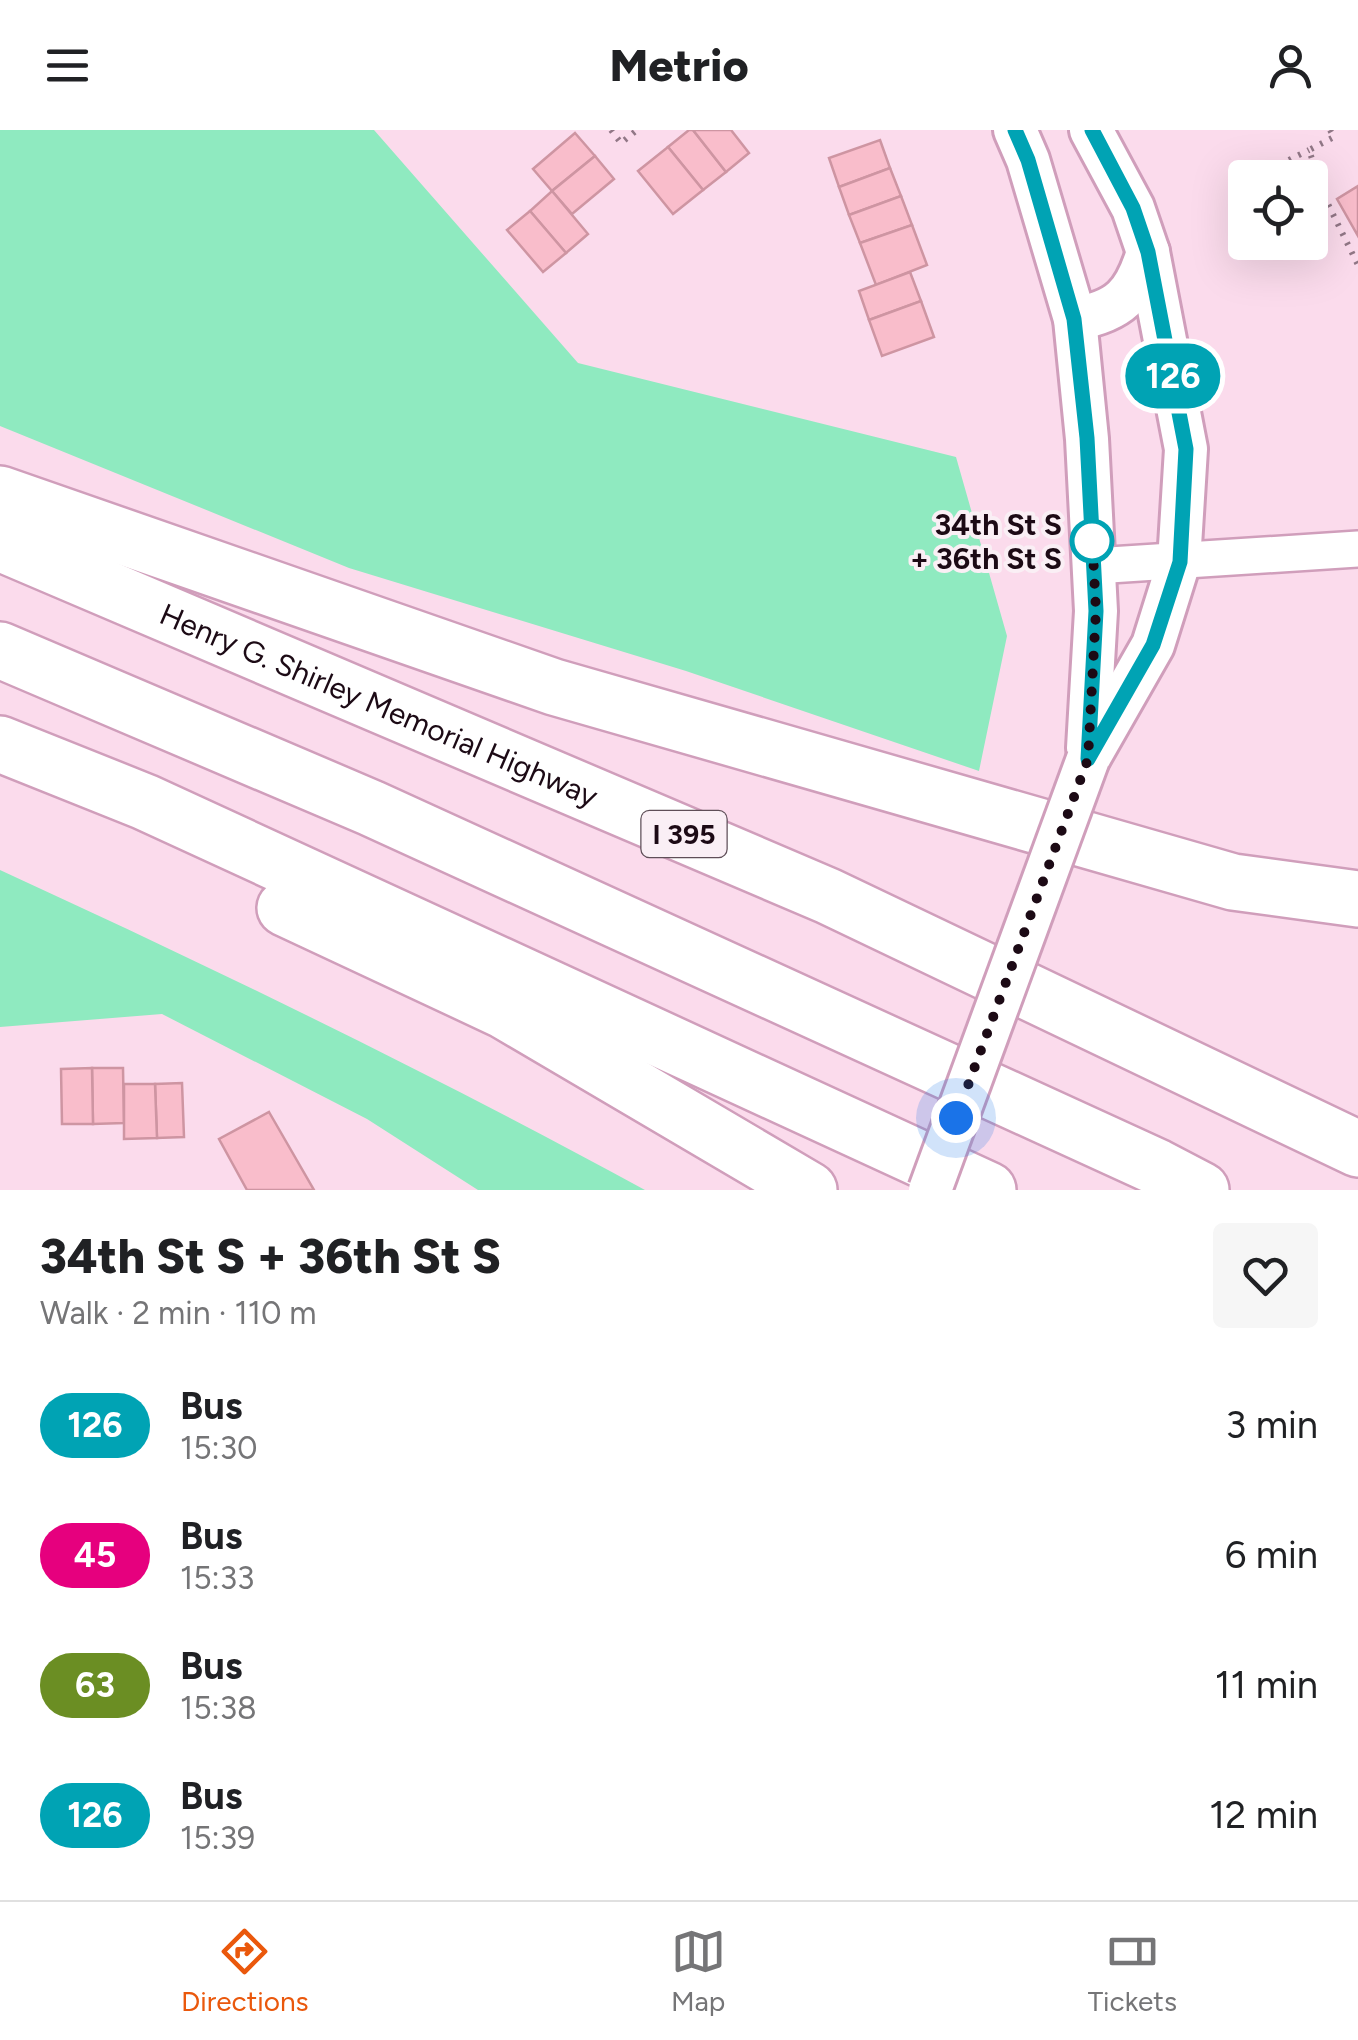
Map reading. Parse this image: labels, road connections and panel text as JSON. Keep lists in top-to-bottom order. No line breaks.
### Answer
{"streets":{"highway":["Henry G. Shirley Memorial Highway","I 395"]},"places":["34th St S + 36th St S"],"lines":["bus line 126"],"page":{"header":"Metrio","on_map":"126","heading":["34th St S + 36th St S","Walk · 2 min · 110 m"],"list":[{"mark":"126","name":"Bus","note":"15:30","value":"3 min"},{"mark":"45","name":"Bus","note":"15:33","value":"6 min"},{"mark":"63","name":"Bus","note":"15:38","value":"11 min"},{"mark":"126","name":"Bus","note":"15:39","value":"12 min"}],"tabs":["Directions","Map","Tickets"]}}
